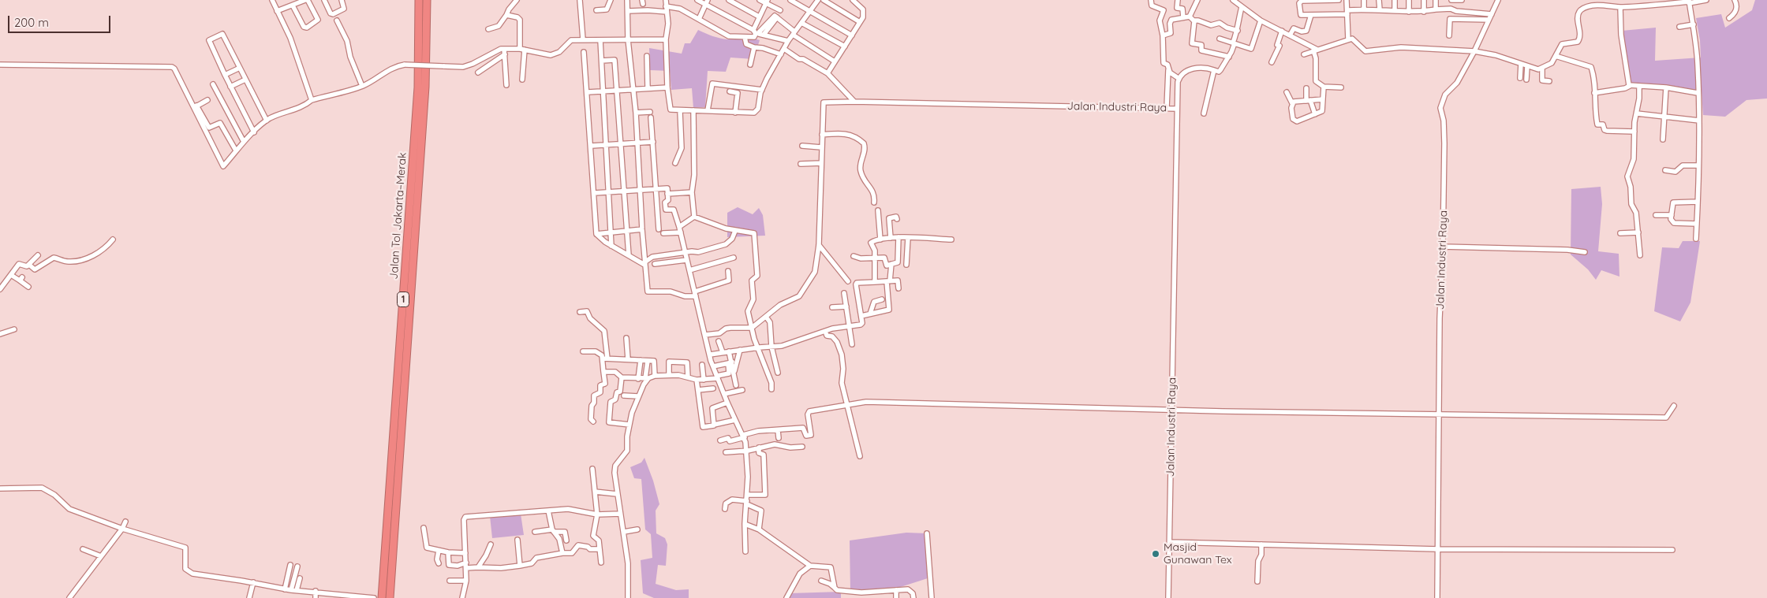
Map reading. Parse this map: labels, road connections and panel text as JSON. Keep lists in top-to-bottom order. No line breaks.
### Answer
{"streets":{"highway":["Jalan Tol Jakarta–Merak","1"],"street":["Jalan Industri Raya"]},"places":["Masjid Gunawan Tex"],"scale_bar":"200 m"}
